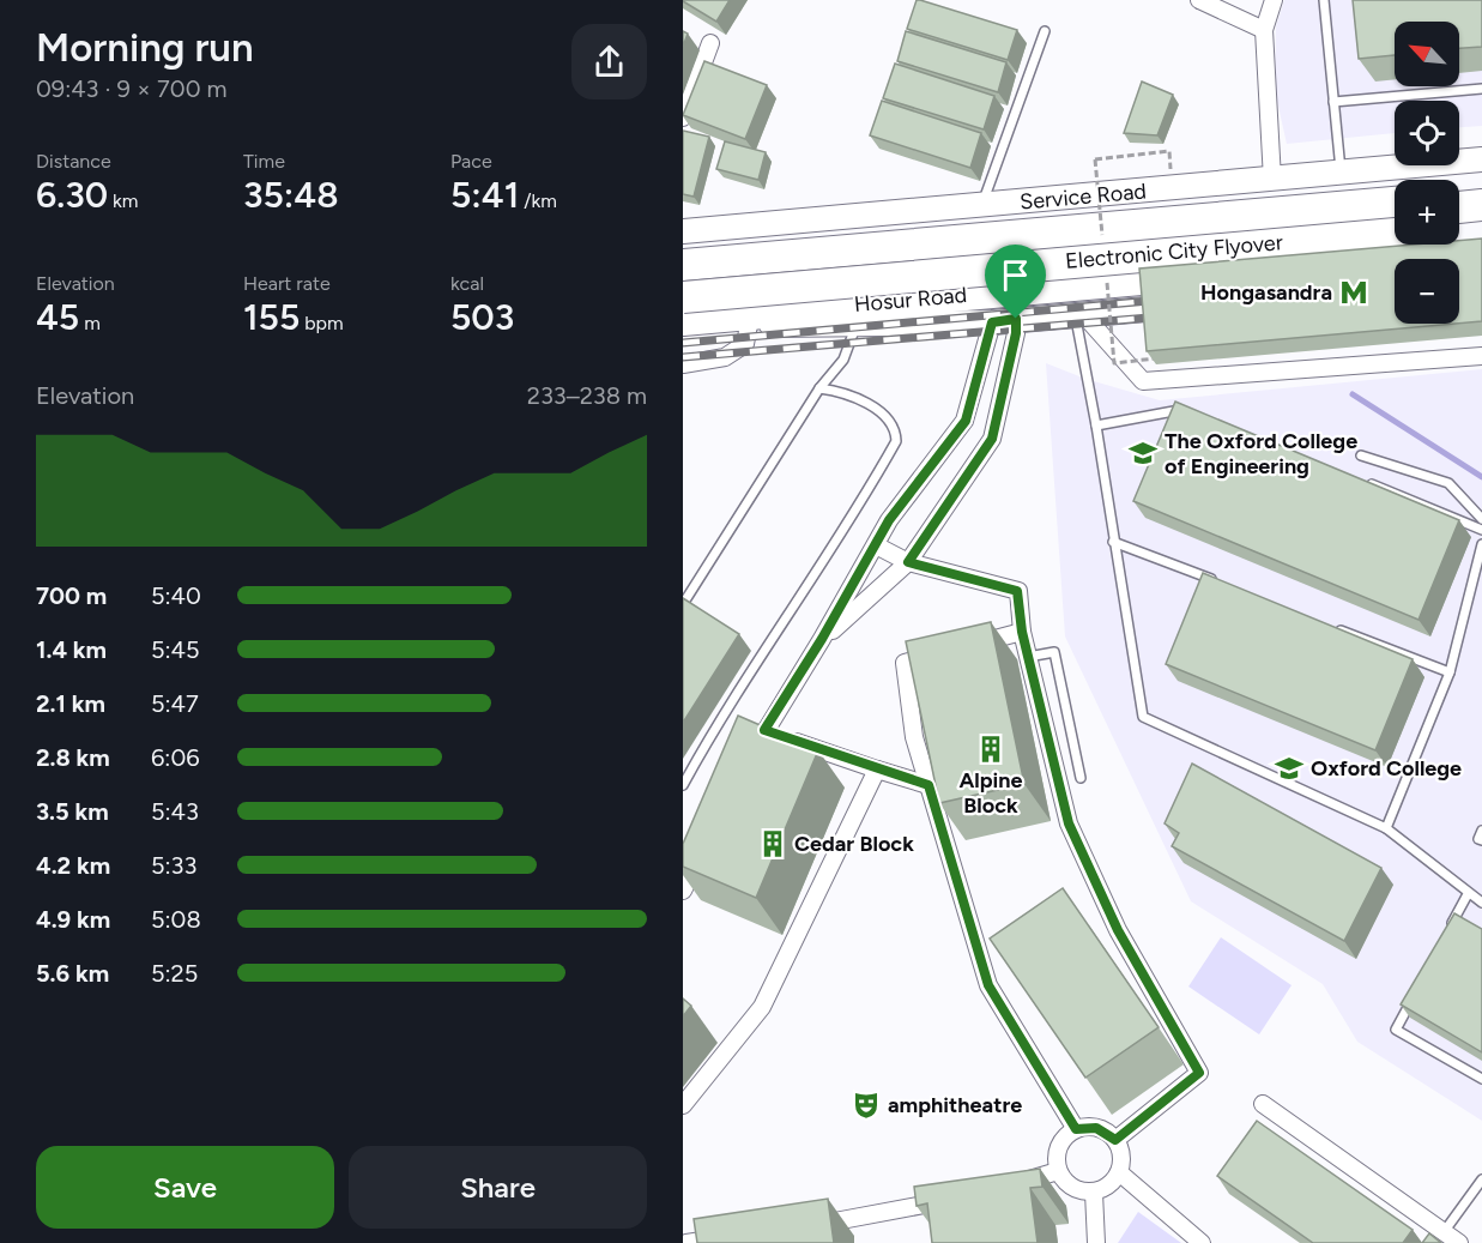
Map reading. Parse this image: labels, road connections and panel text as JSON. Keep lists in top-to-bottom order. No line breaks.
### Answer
{"streets":{"highway":["Electronic City Flyover","Hosur Road"],"street":["Service Road"]},"places":{"metro station":["Hongasandra"],"school or university":["The Oxford College of Engineering","Oxford College"],"building":["Alpine Block","Cedar Block"],"theatre":["amphitheatre"]},"north":"top left","page":{"heading":["Morning run","09:43 · 9 × 700 m"],"map_buttons":["+","−"],"stats":[["Distance","6.30 km"],["Time","35:48"],["Pace","5:41 /km"],["Elevation","45 m"],["Heart rate","155 bpm"],["kcal","503"]],"chart":["Elevation","233–238 m"],"list":[{"name":"700 m","note":"5:40"},{"name":"1.4 km","note":"5:45"},{"name":"2.1 km","note":"5:47"},{"name":"2.8 km","note":"6:06"},{"name":"3.5 km","note":"5:43"},{"name":"4.2 km","note":"5:33"},{"name":"4.9 km","note":"5:08"},{"name":"5.6 km","note":"5:25"}],"buttons":["Save","Share"]}}
